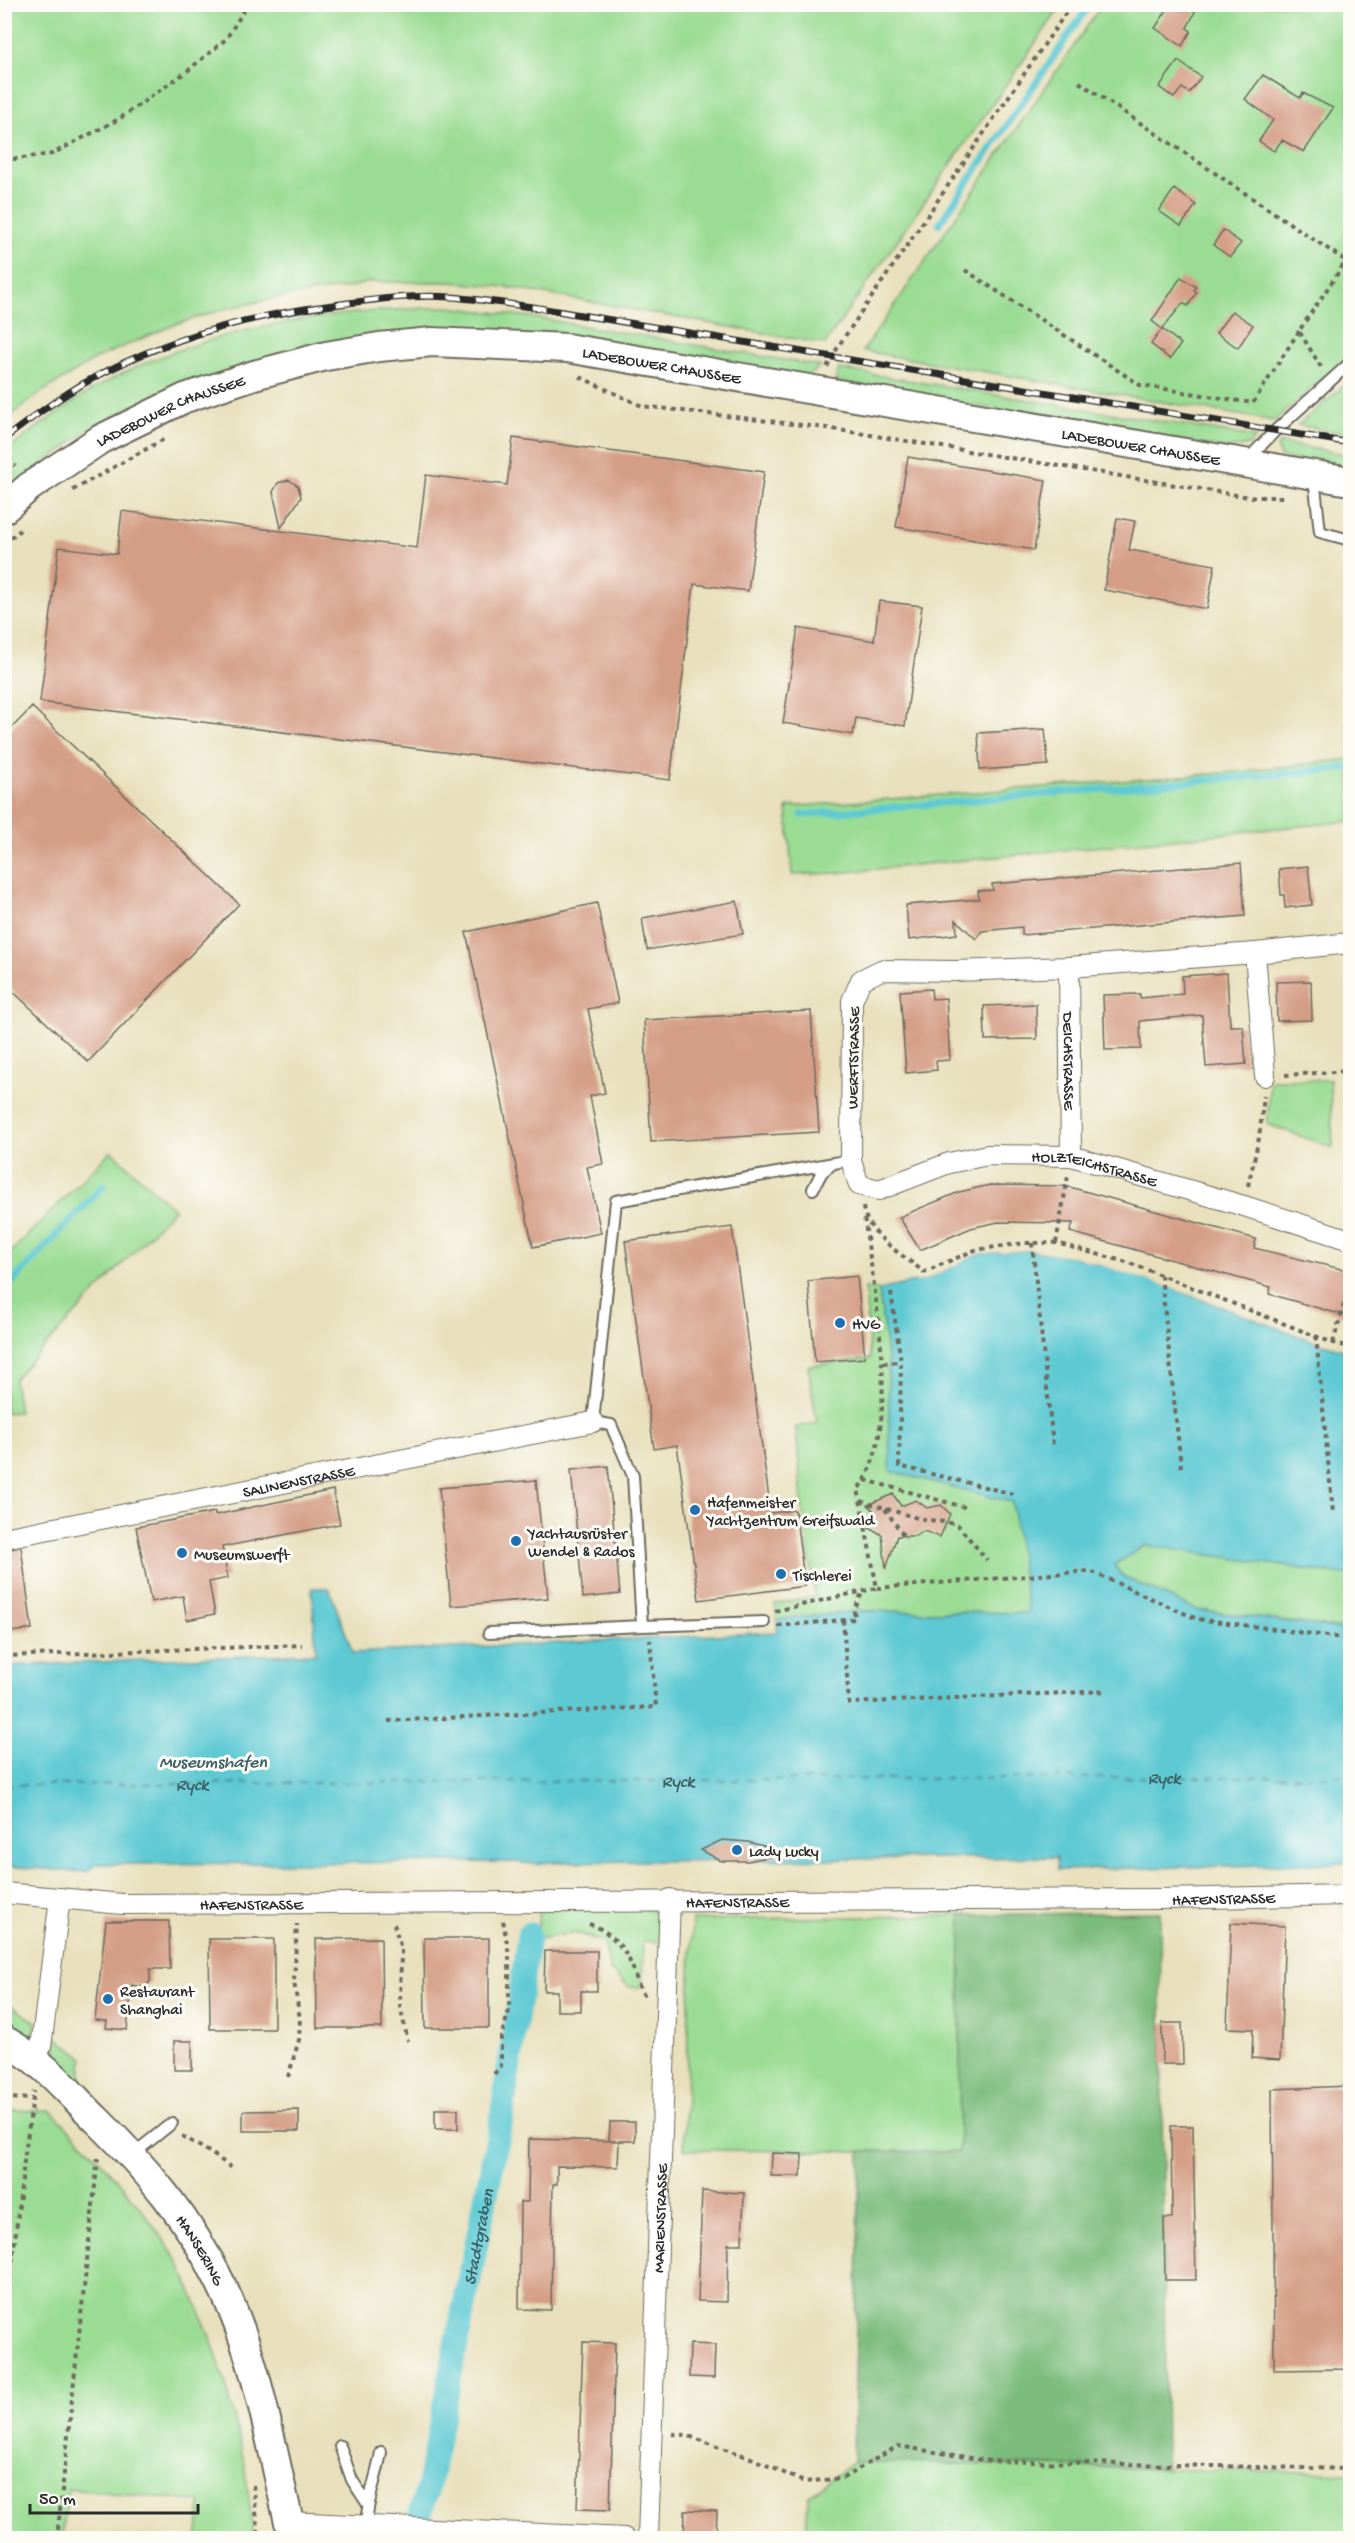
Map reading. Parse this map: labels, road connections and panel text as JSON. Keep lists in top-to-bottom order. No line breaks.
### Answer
{"streets":{"street":["LADEBOWER CHAUSSEE","WERFTSTRASSE","DEICHSTRASSE","HOLZTEICHSTRASSE","SALINENSTRASSE","HAFENSTRASSE","MARIENSTRASSE","HANSERING"]},"crossings":[["WERFTSTRASSE","DEICHSTRASSE"],["DEICHSTRASSE","HOLZTEICHSTRASSE"],["HAFENSTRASSE","MARIENSTRASSE"]],"water":["Museumshafen","Ryck","Stadtgraben"],"places":["HVG","Hafenmeister Yachtzentrum Greifswald","Yachtausrüster Wendel & Rados","Museumswerft","Tischlerei","Lady Lucky","Restaurant Shanghai"],"scale_bar":"50 m"}
